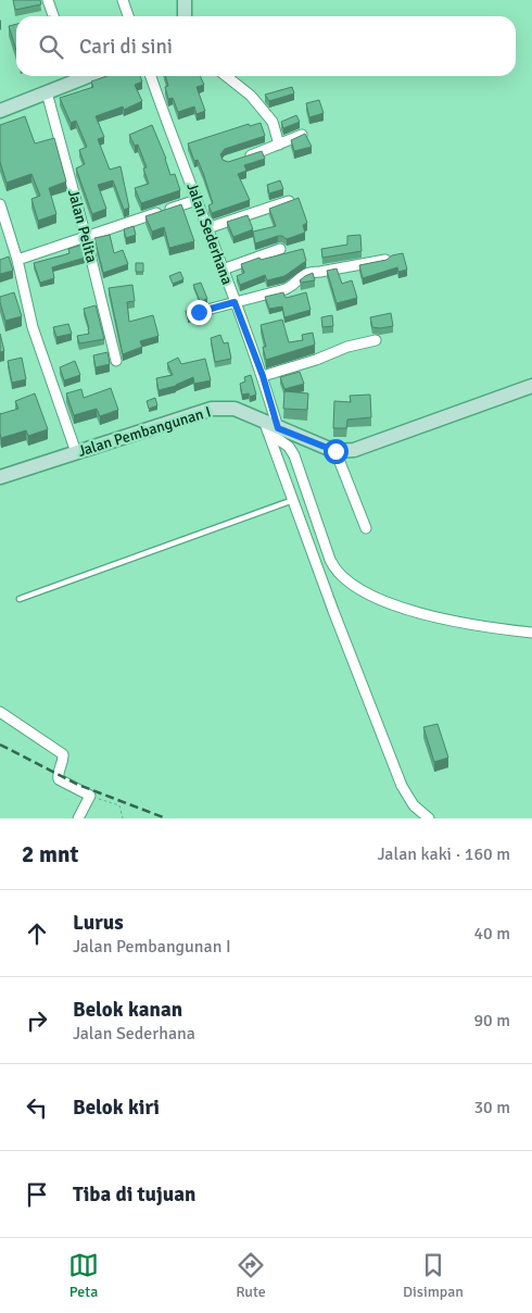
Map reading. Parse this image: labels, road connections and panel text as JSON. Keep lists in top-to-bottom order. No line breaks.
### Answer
{"streets":{"main road":["Jalan Pembangunan I"],"street":["Jalan Pelita","Jalan Sederhana"]},"crossings":[["Jalan Sederhana","Jalan Pembangunan I"]],"page":{"search":"Cari di sini","heading":["2 mnt","Jalan kaki · 160 m"],"list":[["Lurus","Jalan Pembangunan I","40 m"],["Belok kanan","Jalan Sederhana","90 m"],["Belok kiri","30 m"],"Tiba di tujuan"],"nav":["Peta","Rute","Disimpan"]}}
